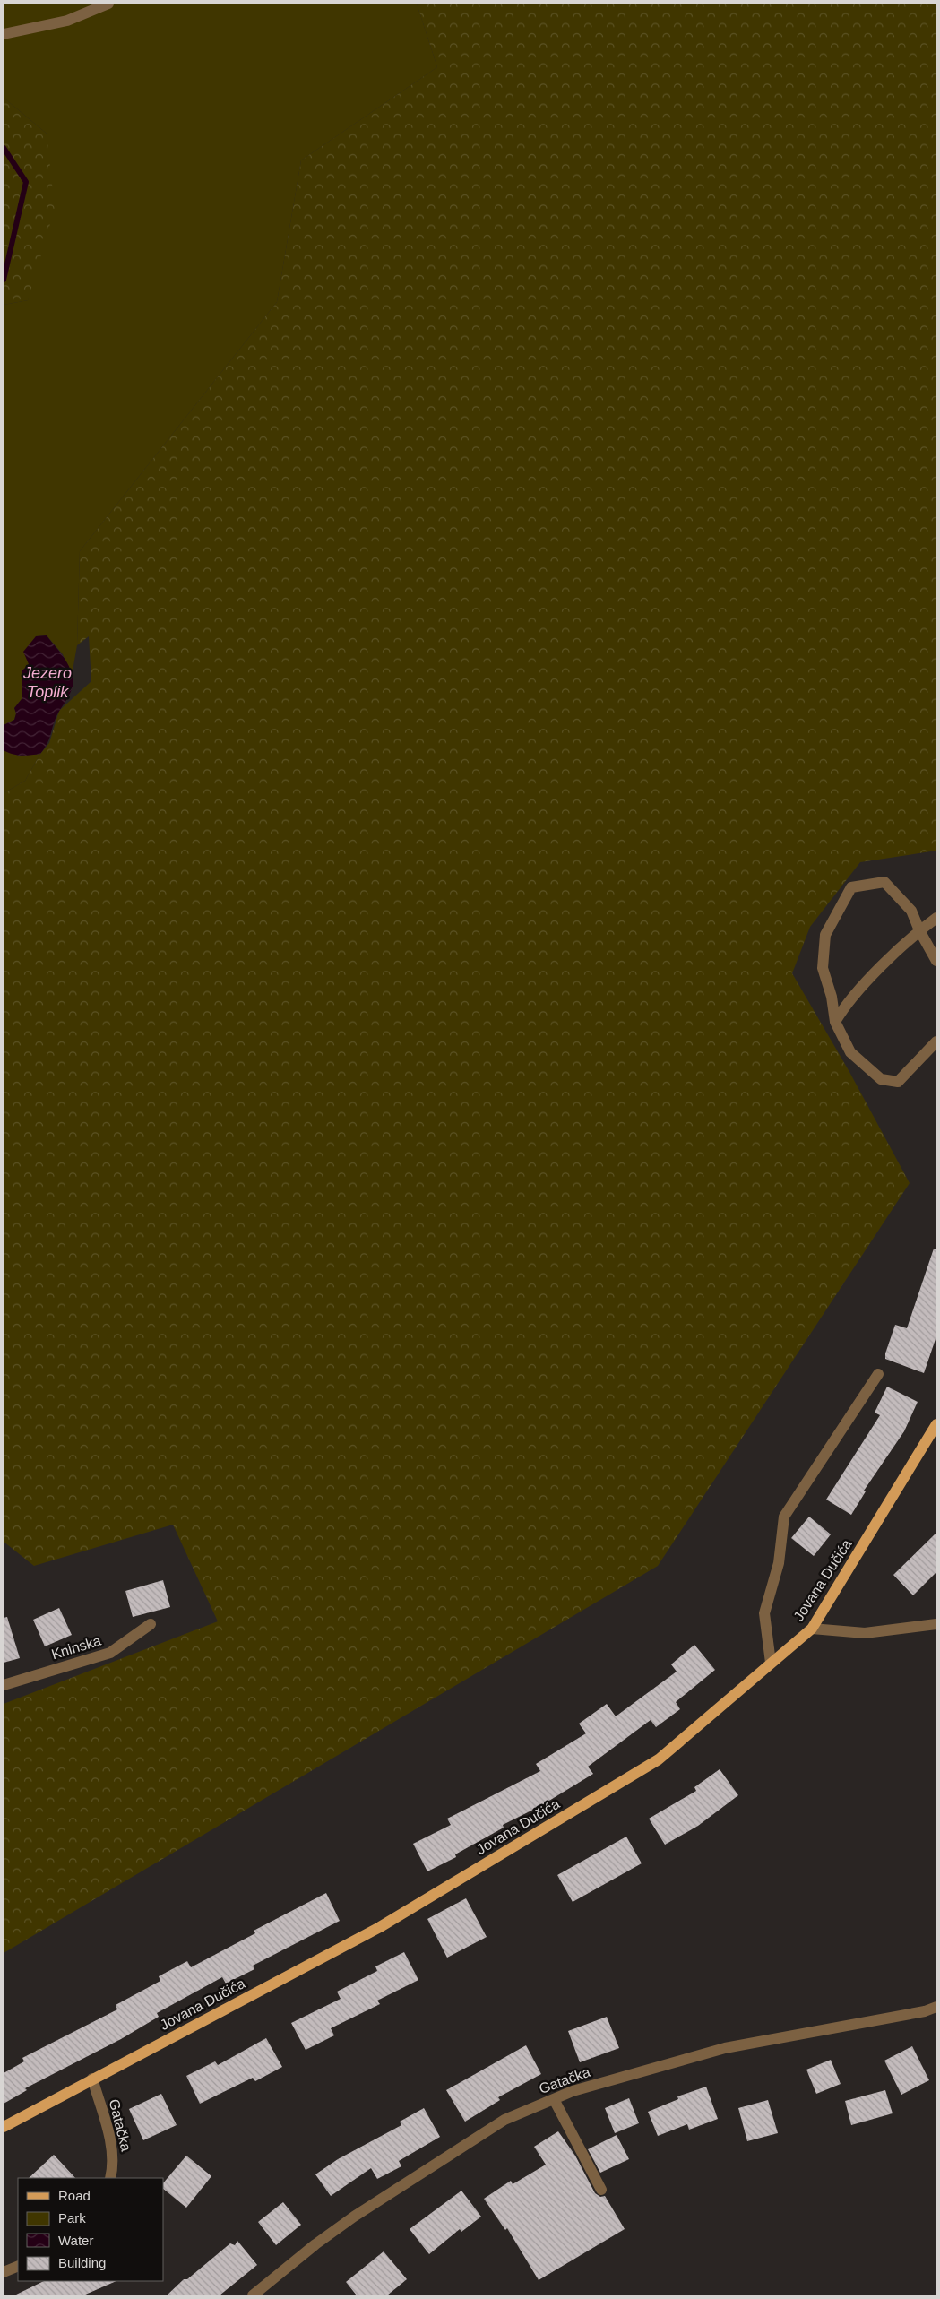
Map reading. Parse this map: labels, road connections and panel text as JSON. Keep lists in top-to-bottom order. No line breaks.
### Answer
{"streets":{"main road":["Jovana Dučića"],"street":["Kninska","Gatačka"]},"crossings":[["Jovana Dučića","Gatačka"]],"water":["Jezero Toplik"],"legend":["Road","Park","Water","Building"]}
